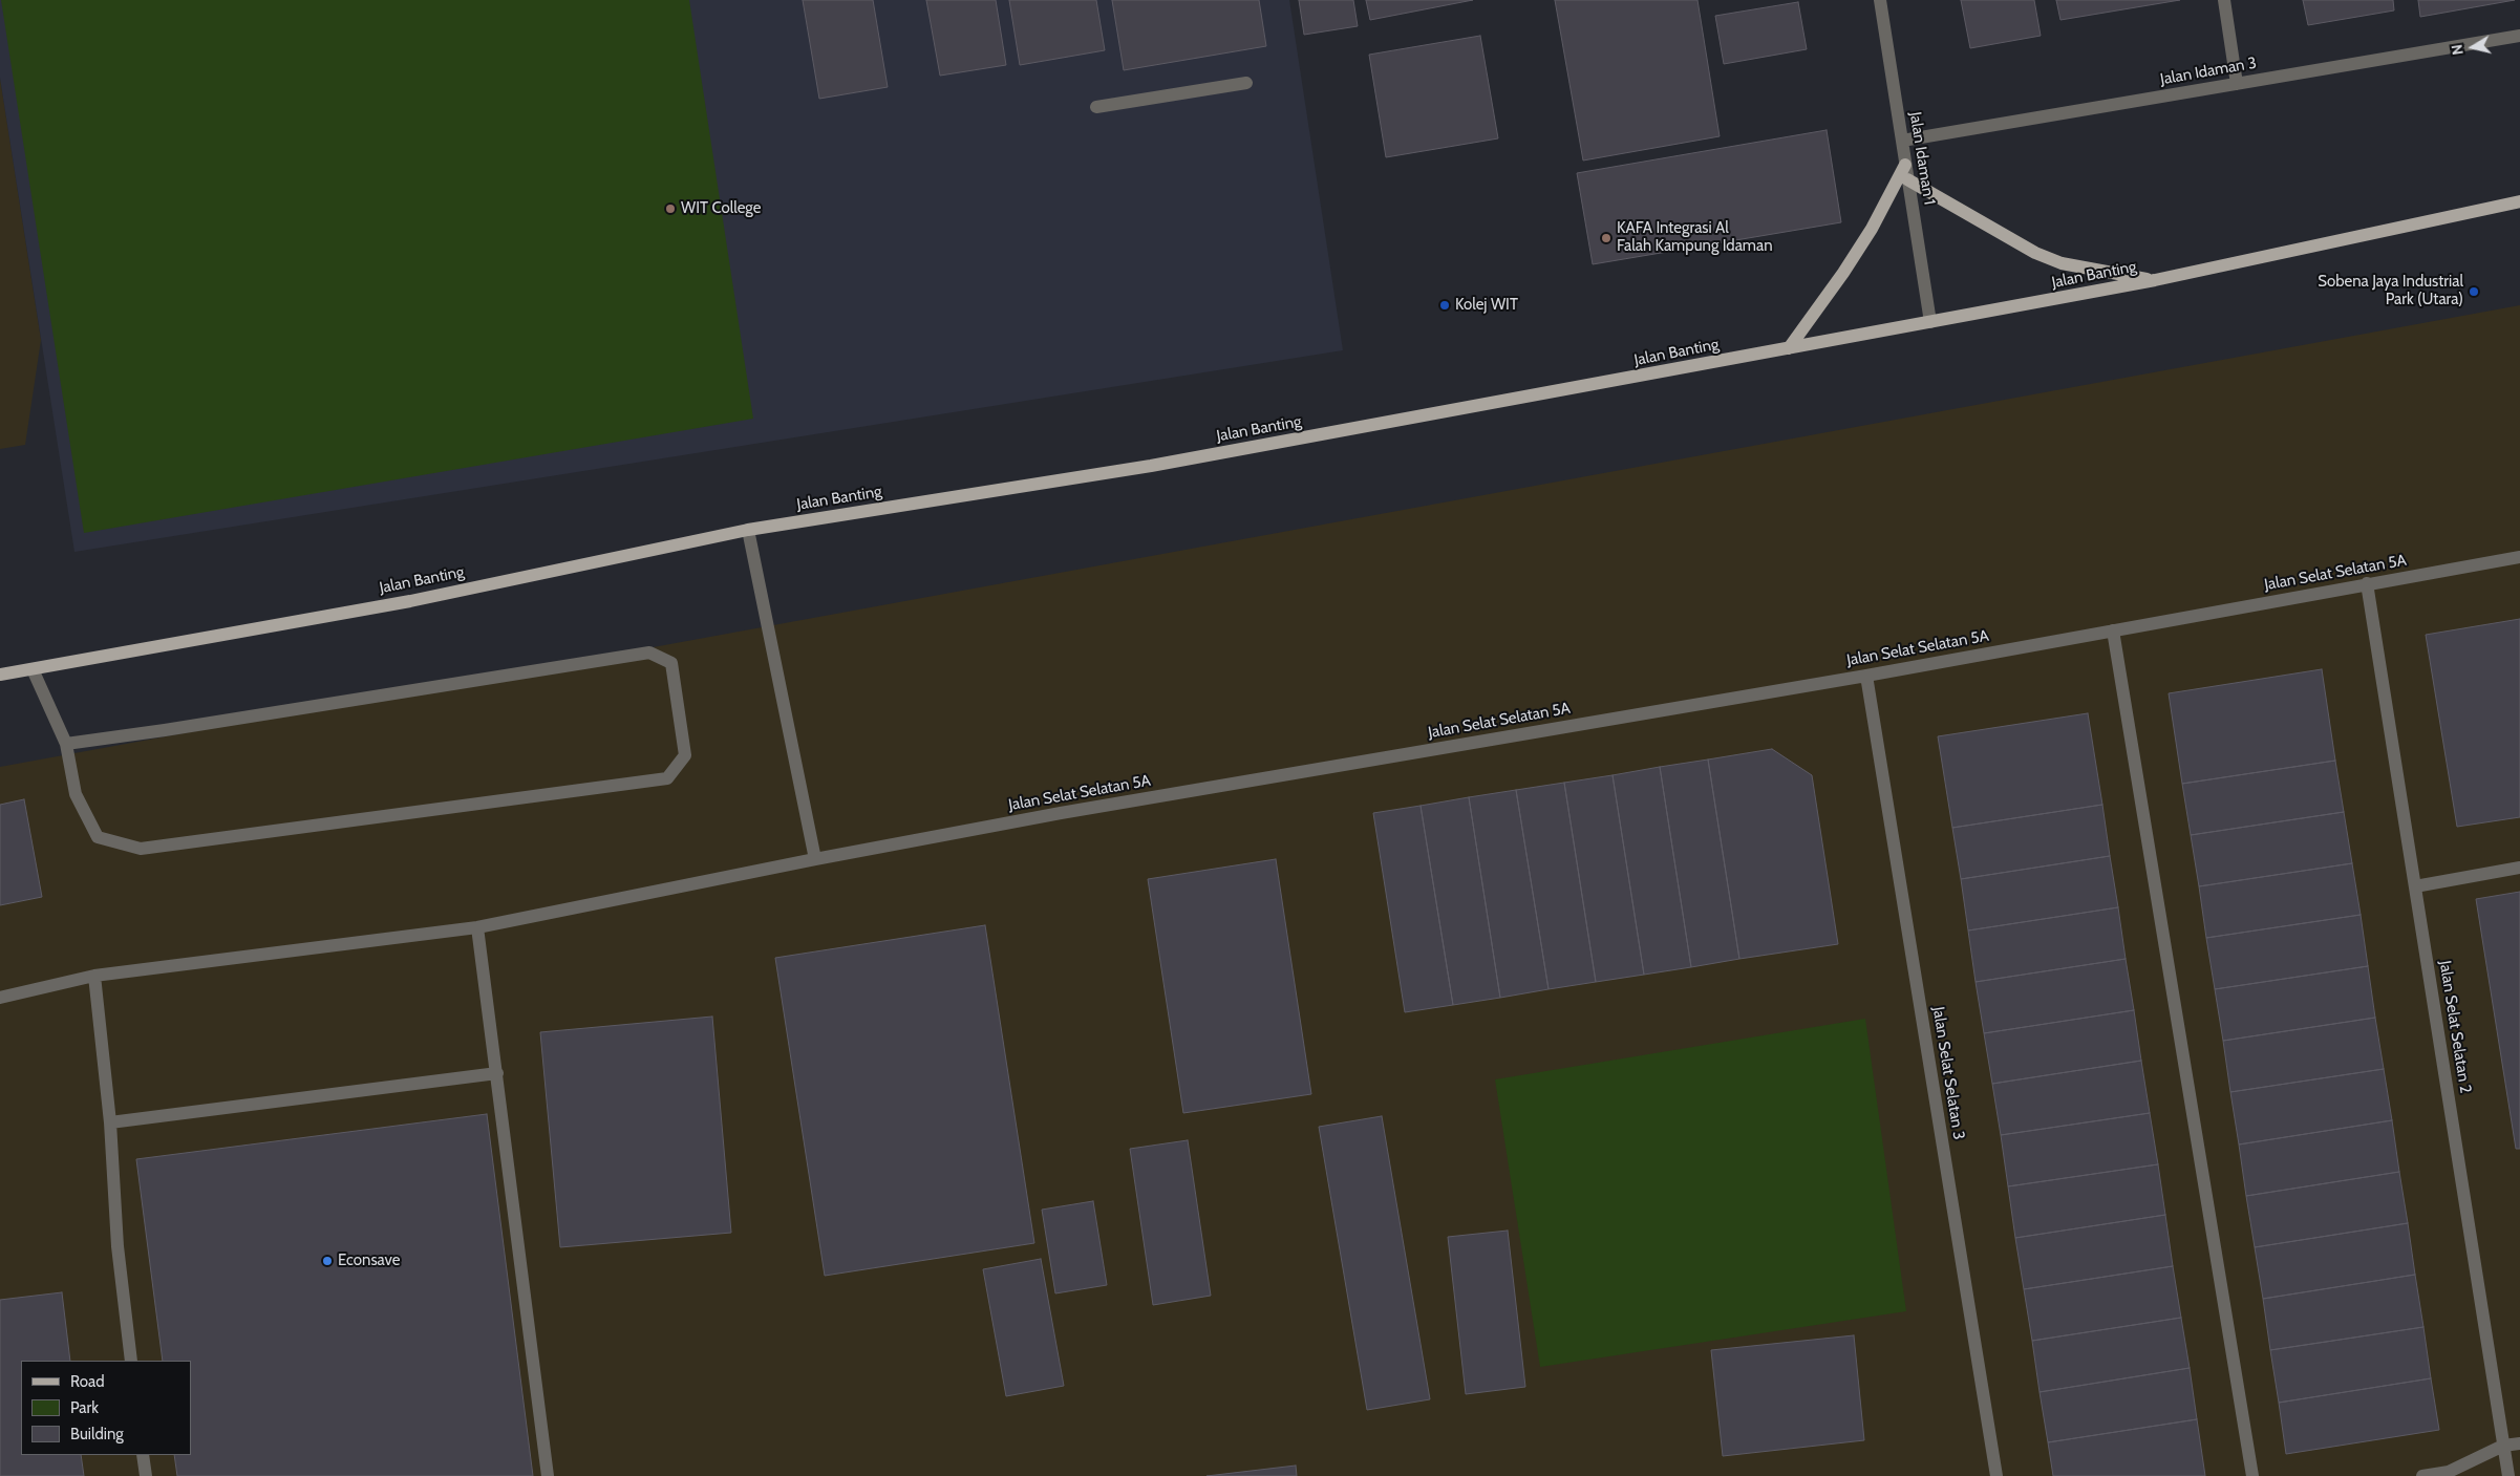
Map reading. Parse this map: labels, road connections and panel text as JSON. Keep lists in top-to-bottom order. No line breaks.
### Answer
{"streets":{"main road":["Jalan Banting"],"street":["Jalan Idaman 3","Jalan Idaman 1","Jalan Selat Selatan 5A","Jalan Selat Selatan 2","Jalan Selat Selatan 3"]},"crossings":[["Jalan Idaman 3","Jalan Idaman 1"],["Jalan Idaman 1","Jalan Banting"],["Jalan Selat Selatan 5A","Jalan Selat Selatan 2"],["Jalan Selat Selatan 5A","Jalan Selat Selatan 3"]],"places":["WIT College","KAFA Integrasi Al Falah Kampung Idaman","Sobena Jaya Industrial Park (Utara)","Kolej WIT","Econsave"],"legend":["Road","Park","Building"],"north":"left"}
